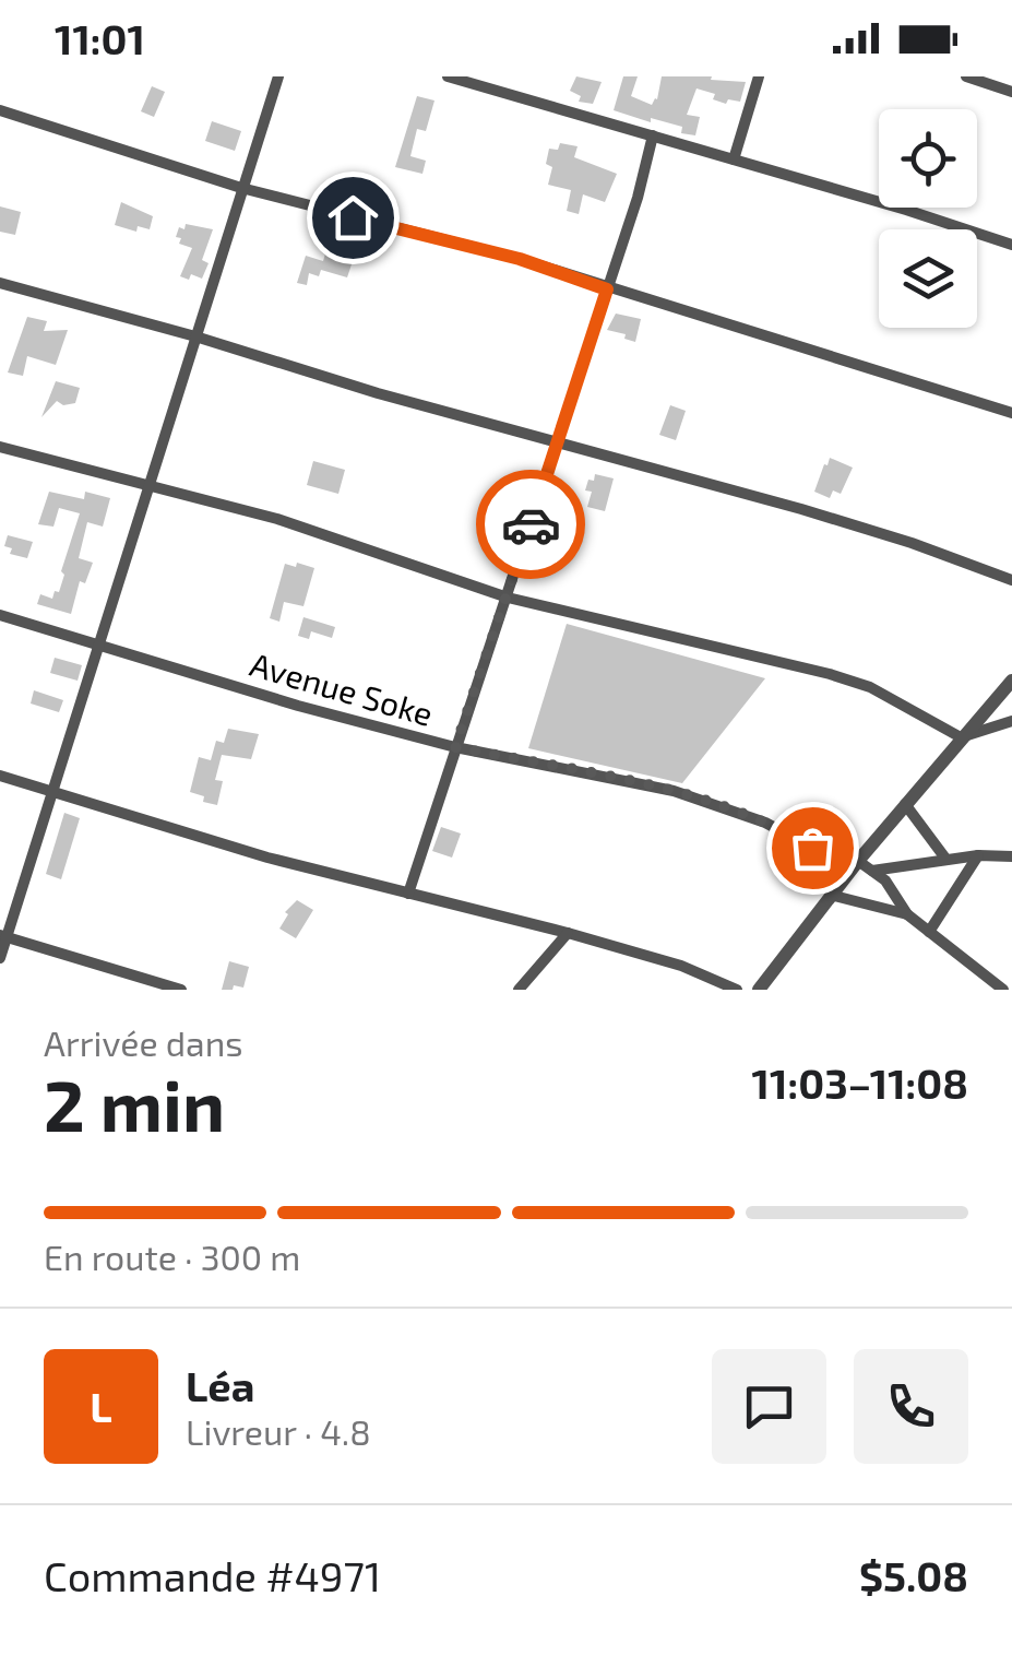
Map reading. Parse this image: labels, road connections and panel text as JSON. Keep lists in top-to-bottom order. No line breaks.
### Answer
{"streets":{"street":["Avenue Soke"]},"page":{"status":"11:01","heading":["2 min","Arrivée dans","11:03–11:08"],"panel":["Léa","Livreur · 4.8","Commande #4971","$5.08"],"bar":"En route · 300 m","round":"L"}}
